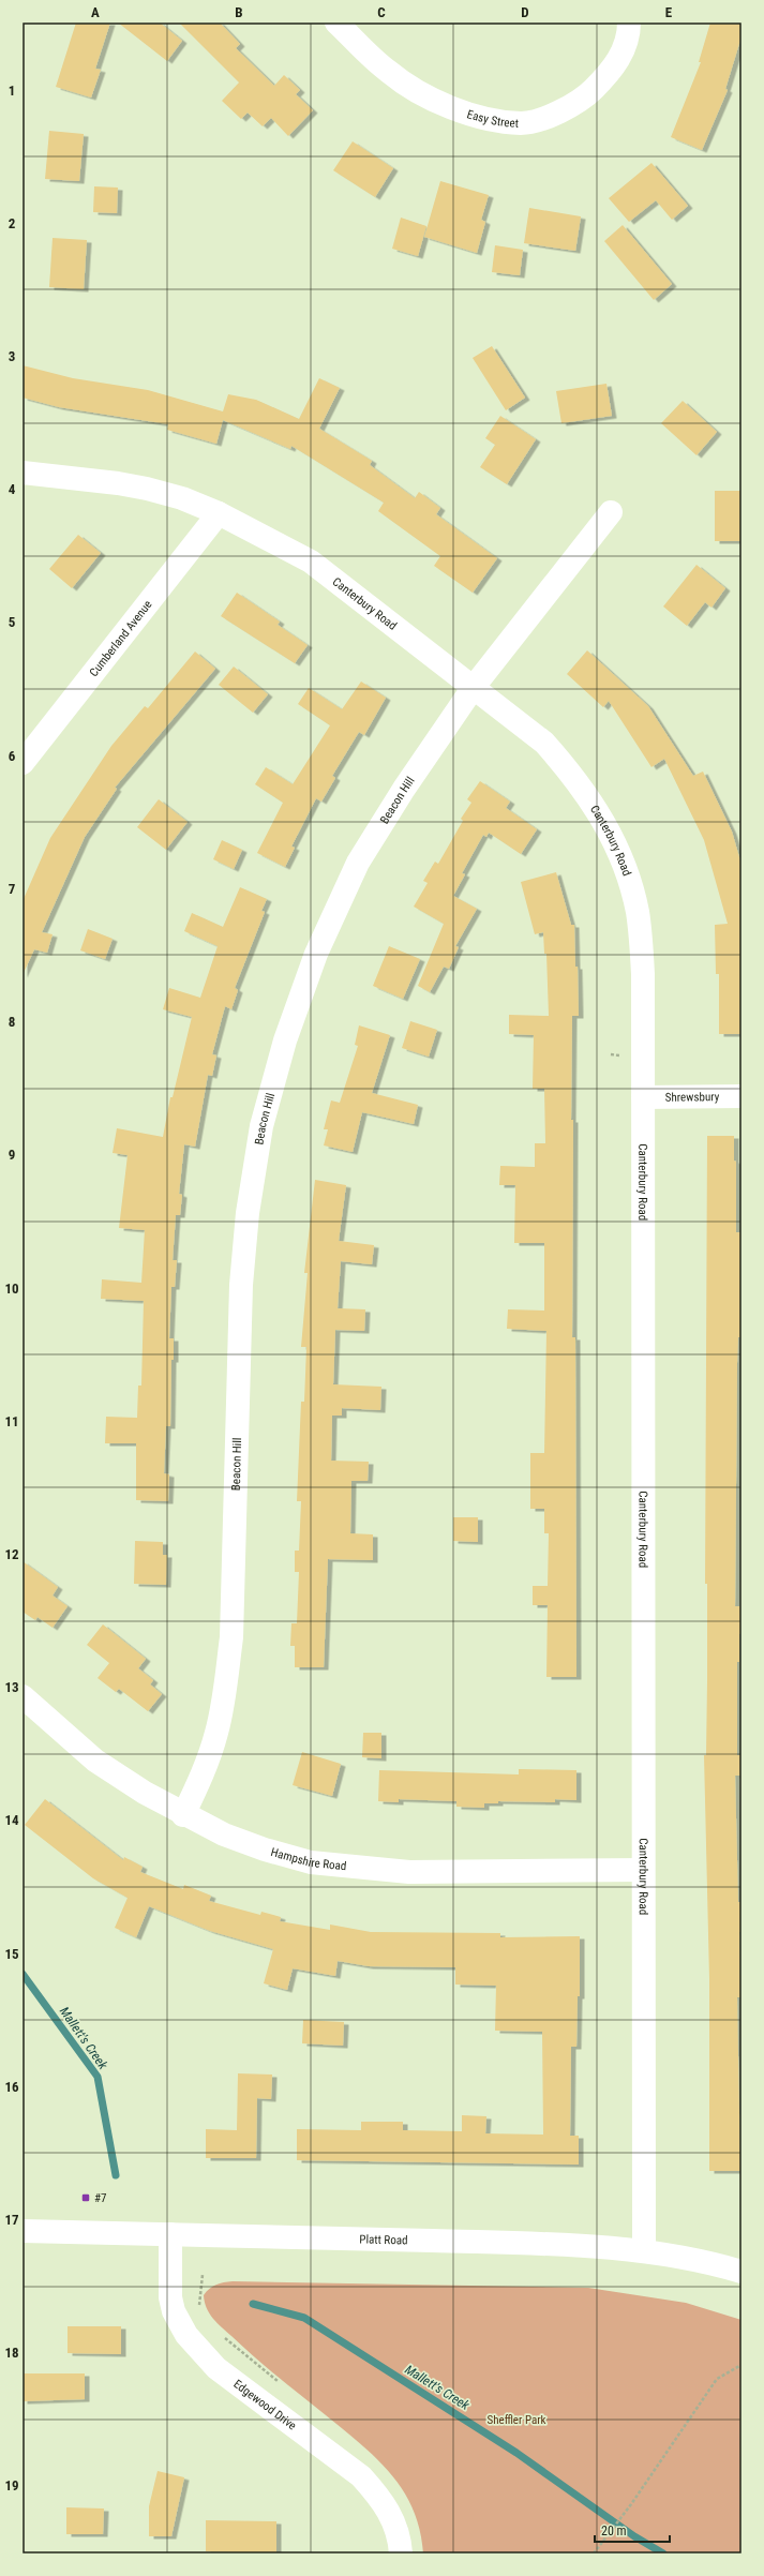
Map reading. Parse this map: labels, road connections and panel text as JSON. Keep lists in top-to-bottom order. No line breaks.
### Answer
{"streets":{"street":["Easy Street","Canterbury Road","Cumberland Avenue","Beacon Hill","Shrewsbury","Hampshire Road","Platt Road","Edgewood Drive"]},"crossings":[["Canterbury Road","Cumberland Avenue"],["Canterbury Road","Beacon Hill"],["Canterbury Road","Shrewsbury"],["Canterbury Road","Hampshire Road"],["Canterbury Road","Platt Road"],["Beacon Hill","Hampshire Road"],["Platt Road","Edgewood Drive"]],"water":["Mallett's Creek"],"parks":["Sheffler Park"],"places":{"transit":["#7"]},"scale_bar":"20 m","grid":{"columns":["A","B","C","D","E"],"rows":["1","2","3","4","5","6","7","8","9","10","11","12","13","14","15","16","17","18","19"]}}
